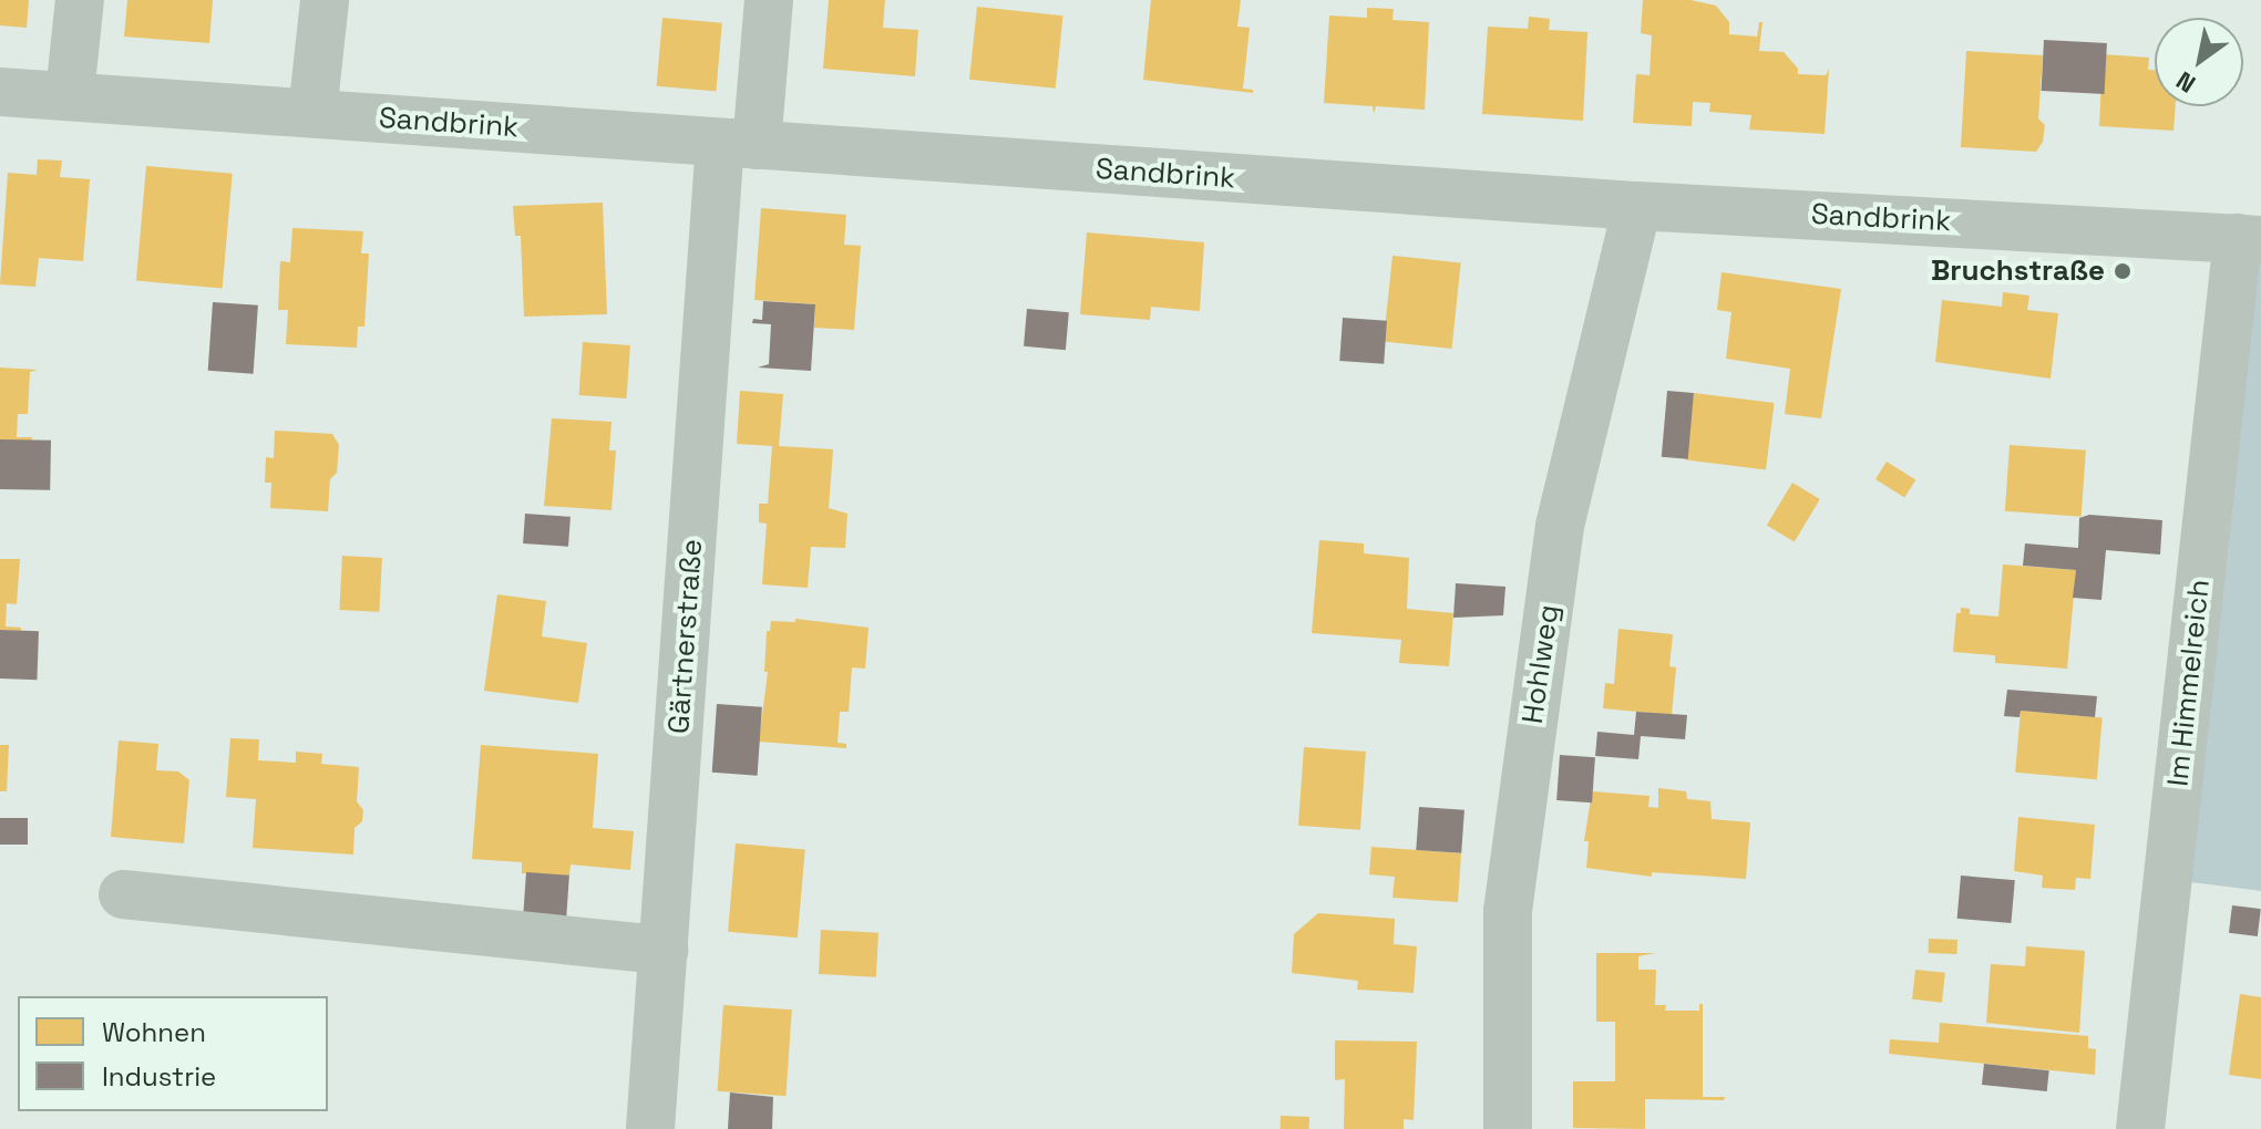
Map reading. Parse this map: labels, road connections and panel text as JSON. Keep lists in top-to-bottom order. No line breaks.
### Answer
{"streets":{"street":["Sandbrink","Gärtnerstraße","Hohlweg","Im Himmelreich"]},"crossings":[["Sandbrink","Gärtnerstraße"],["Sandbrink","Hohlweg"],["Sandbrink","Im Himmelreich"]],"places":["Bruchstraße"],"legend":["Wohnen","Industrie"],"north":"bottom left"}
